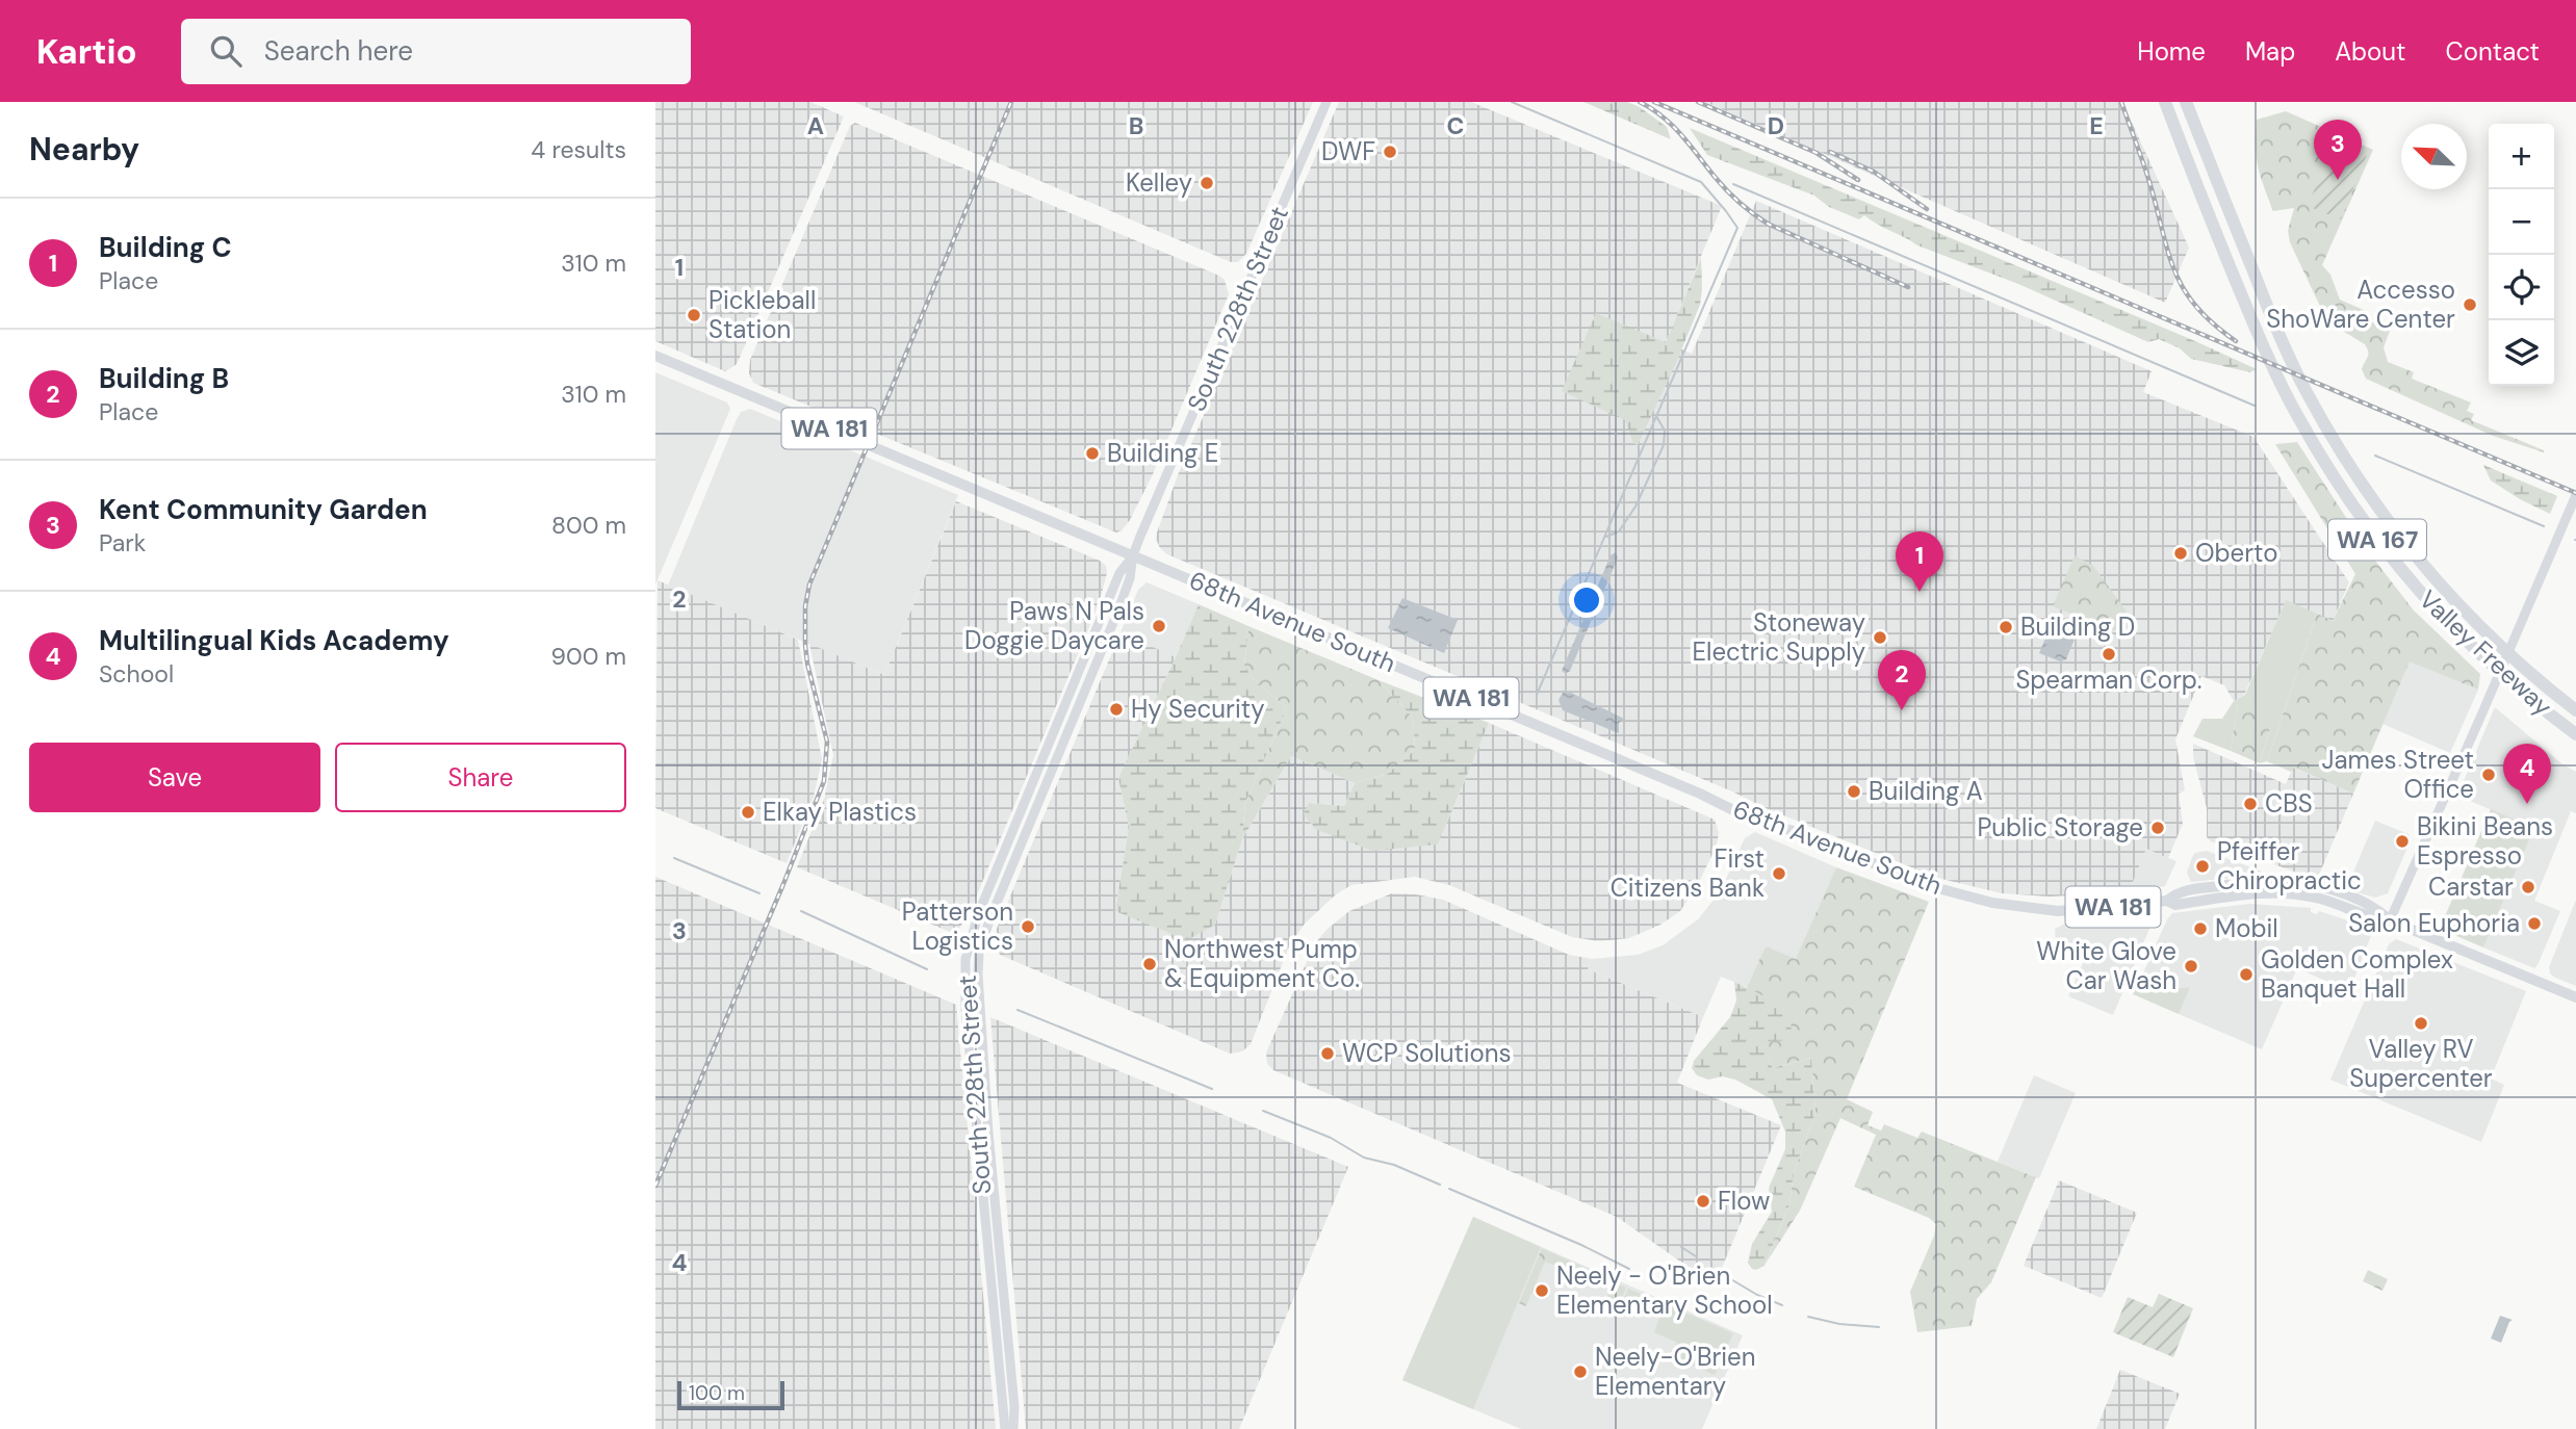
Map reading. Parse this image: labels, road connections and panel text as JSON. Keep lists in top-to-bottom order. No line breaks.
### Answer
{"streets":{"highway":["WA 167","Valley Freeway"],"main road":["South 228th Street","WA 181","68th Avenue South"]},"crossings":[["South 228th Street","68th Avenue South"],["WA 181","68th Avenue South"]],"places":["DWF","Kelley","Accesso ShoWare Center","Pickleball Station","Building E","Oberto","Paws N Pals Doggie Daycare","Building D","Stoneway Electric Supply","Spearman Corp.","Hy Security","James Street Office","Building A","CBS","Elkay Plastics","Public Storage","Bikini Beans Espresso","Pfeiffer Chiropractic","First Citizens Bank","Carstar","Salon Euphoria","Patterson Logistics","Mobil","Northwest Pump & Equipment Co.","White Glove Car Wash","Golden Complex Banquet Hall","Valley RV Supercenter","WCP Solutions","Flow","Neely - O'Brien Elementary School","Neely-O'Brien Elementary"],"scale_bar":"100 m","north":"top left","page":{"header":"Kartio","search":"Search here","nav":["Home","Map","About","Contact"],"heading":["Nearby","4 results"],"pins":["3","1","2","4"],"map_buttons":["+","−"],"list":[{"mark":"1","name":"Building C","note":"Place","value":"310 m"},{"mark":"2","name":"Building B","note":"Place","value":"310 m"},{"mark":"3","name":"Kent Community Garden","note":"Park","value":"800 m"},{"mark":"4","name":"Multilingual Kids Academy","note":"School","value":"900 m"}],"buttons":["Save","Share"],"scale":"100 m"},"grid":{"columns":["A","B","C","D","E"],"rows":["1","2","3","4"]}}
